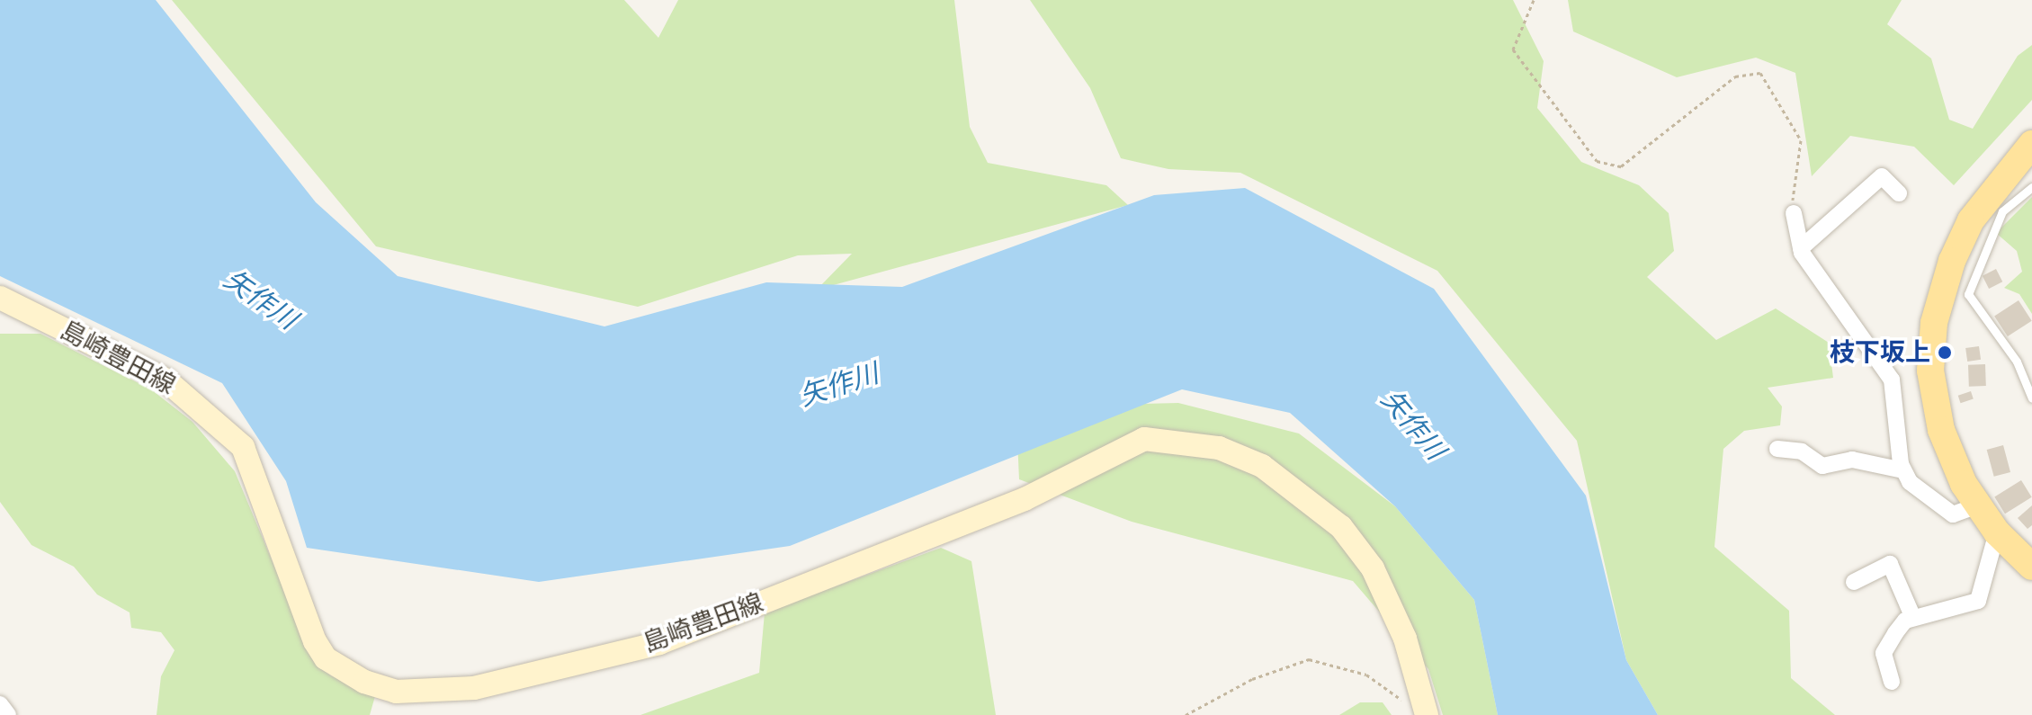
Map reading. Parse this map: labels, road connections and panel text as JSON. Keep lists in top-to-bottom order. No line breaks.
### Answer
{"streets":{"main road":["島崎豊田線"]},"water":["矢作川"],"places":["枝下坂上"]}
